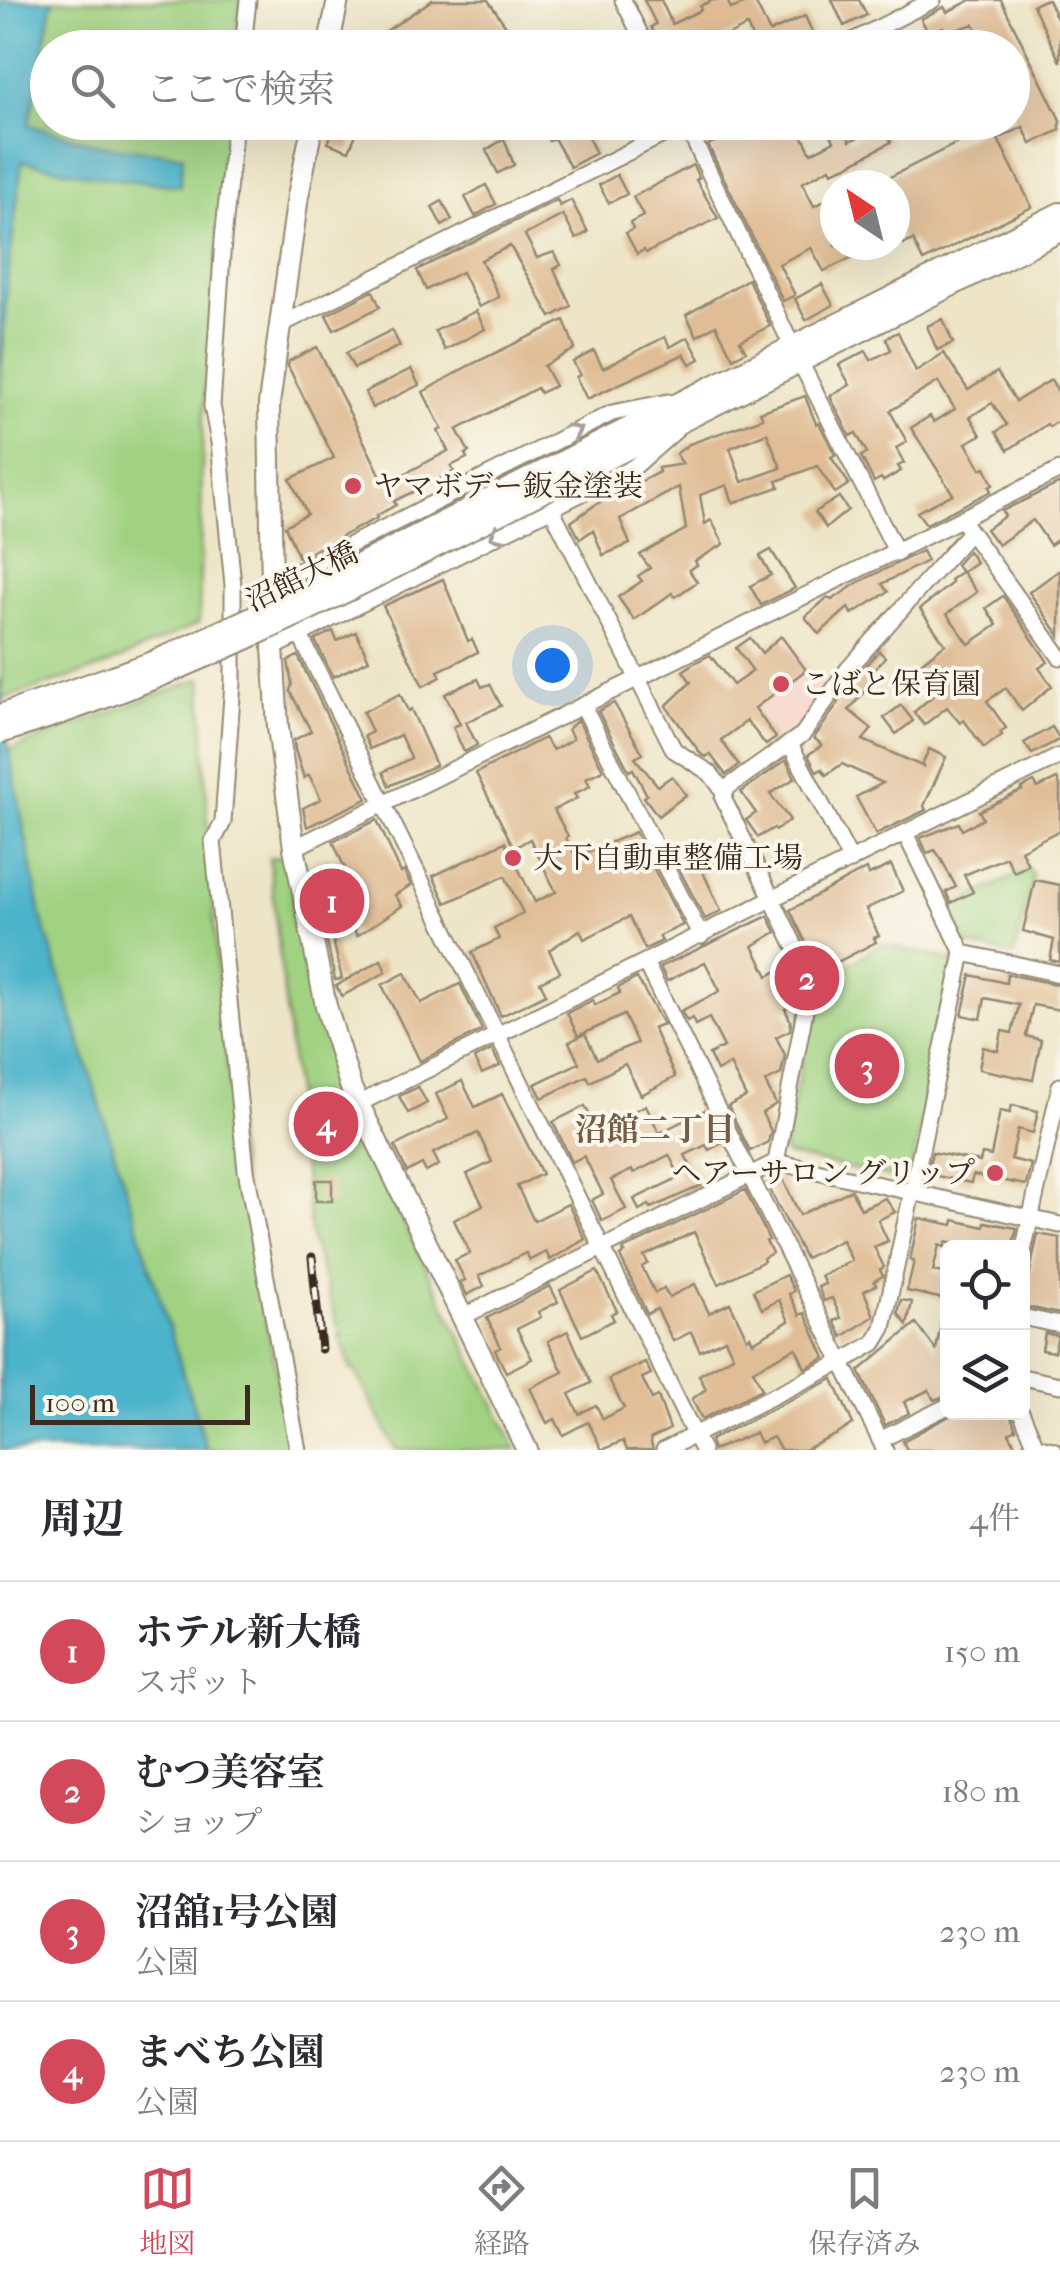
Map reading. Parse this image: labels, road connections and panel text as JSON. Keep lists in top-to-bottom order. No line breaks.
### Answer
{"streets":{"street":["沼館大橋"]},"districts":["沼館二丁目"],"places":["ヤマボデー鈑金塗装","こばと保育園","大下自動車整備工場","ヘアーサロン グリップ"],"scale_bar":"100 m","north":"top left","page":{"search":"ここで検索","pins":["1","2","3","4"],"scale":"100 m","heading":["周辺","4件"],"list":[{"mark":"1","name":"ホテル新大橋","note":"スポット","value":"150 m"},{"mark":"2","name":"むつ美容室","note":"ショップ","value":"180 m"},{"mark":"3","name":"沼舘1号公園","note":"公園","value":"230 m"},{"mark":"4","name":"まべち公園","note":"公園","value":"230 m"}],"nav":["地図","経路","保存済み"]}}
